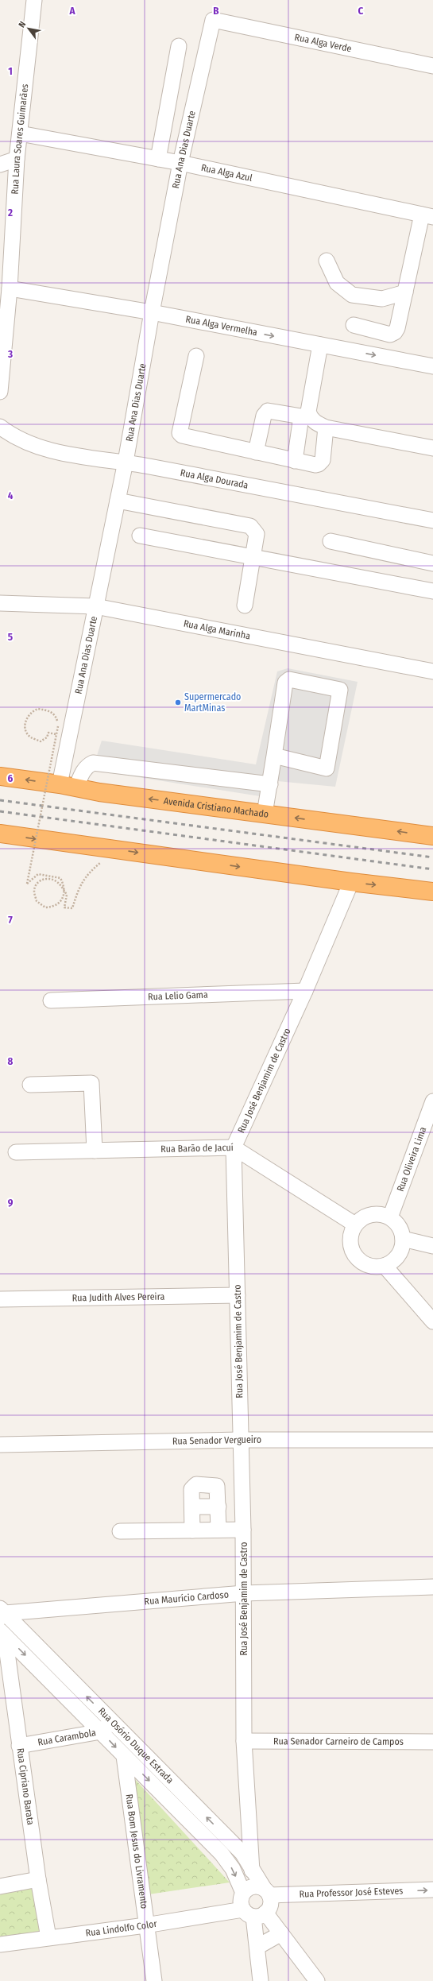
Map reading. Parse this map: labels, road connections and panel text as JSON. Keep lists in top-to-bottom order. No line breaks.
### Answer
{"streets":{"highway":["Avenida Cristiano Machado"],"street":["Rua Alga Verde","Rua Laura Soares Guimarães","Rua Ana Dias Duarte","Rua Alga Azul","Rua Alga Vermelha","Rua Alga Dourada","Rua Alga Marinha","Rua Lelio Gama","Rua José Benjamim de Castro","Rua Barão de Jacuí","Rua Oliveira Lima","Rua Judith Alves Pereira","Rua Senador Vergueiro","Rua Maurício Cardoso","Rua Carambola","Rua Senador Carneiro de Campos","Rua Osório Duque Estrada","Rua Cipriano Barata","Rua Bom Jesus do Livramento","Rua Professor José Esteves","Rua Lindolfo Color"]},"crossings":[["Rua Alga Verde","Rua Ana Dias Duarte"],["Rua Laura Soares Guimarães","Rua Alga Azul"],["Rua Laura Soares Guimarães","Rua Alga Vermelha"],["Rua Ana Dias Duarte","Rua Alga Azul"],["Rua Ana Dias Duarte","Rua Alga Vermelha"],["Rua Ana Dias Duarte","Rua Alga Dourada"],["Rua Ana Dias Duarte","Rua Alga Marinha"],["Rua Ana Dias Duarte","Avenida Cristiano Machado"],["Rua Lelio Gama","Rua José Benjamim de Castro"],["Rua José Benjamim de Castro","Rua Barão de Jacuí"],["Rua José Benjamim de Castro","Rua Judith Alves Pereira"],["Rua José Benjamim de Castro","Rua Senador Vergueiro"],["Rua José Benjamim de Castro","Rua Maurício Cardoso"],["Rua José Benjamim de Castro","Rua Senador Carneiro de Campos"],["Rua José Benjamim de Castro","Rua Osório Duque Estrada"],["Rua Barão de Jacuí","Rua Oliveira Lima"],["Rua Maurício Cardoso","Rua Osório Duque Estrada"],["Rua Carambola","Rua Osório Duque Estrada"],["Rua Carambola","Rua Cipriano Barata"],["Rua Osório Duque Estrada","Rua Cipriano Barata"],["Rua Osório Duque Estrada","Rua Bom Jesus do Livramento"],["Rua Osório Duque Estrada","Rua Professor José Esteves"],["Rua Osório Duque Estrada","Rua Lindolfo Color"],["Rua Cipriano Barata","Rua Lindolfo Color"],["Rua Bom Jesus do Livramento","Rua Lindolfo Color"],["Rua Professor José Esteves","Rua Lindolfo Color"]],"one_way":["Rua Professor José Esteves"],"places":["Supermercado MartMinas"],"north":"top left","grid":{"columns":["A","B","C"],"rows":["1","2","3","4","5","6","7","8","9"]}}
